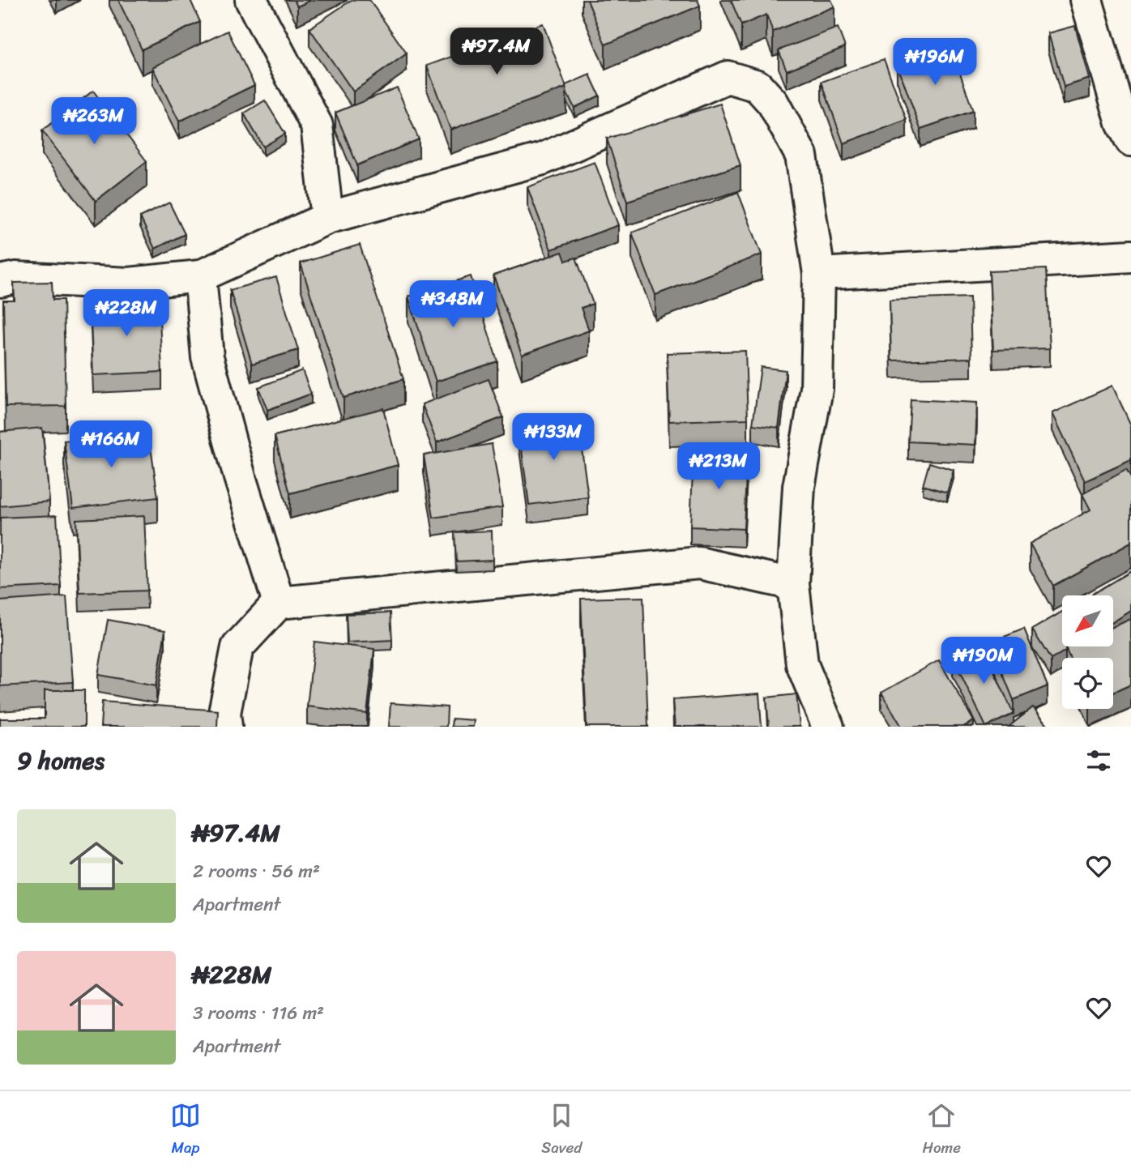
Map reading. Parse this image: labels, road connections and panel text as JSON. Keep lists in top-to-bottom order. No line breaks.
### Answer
{"north":"bottom left","page":{"price":["₦97.4M","₦196M","₦263M","₦348M","₦228M","₦133M","₦166M","₦213M","₦190M"],"heading":"9 homes","list":[{"name":"₦97.4M","note":"2 rooms · 56 m² · Apartment"},{"name":"₦228M","note":"3 rooms · 116 m² · Apartment"}],"tabs":["Map","Saved","Home"]}}
